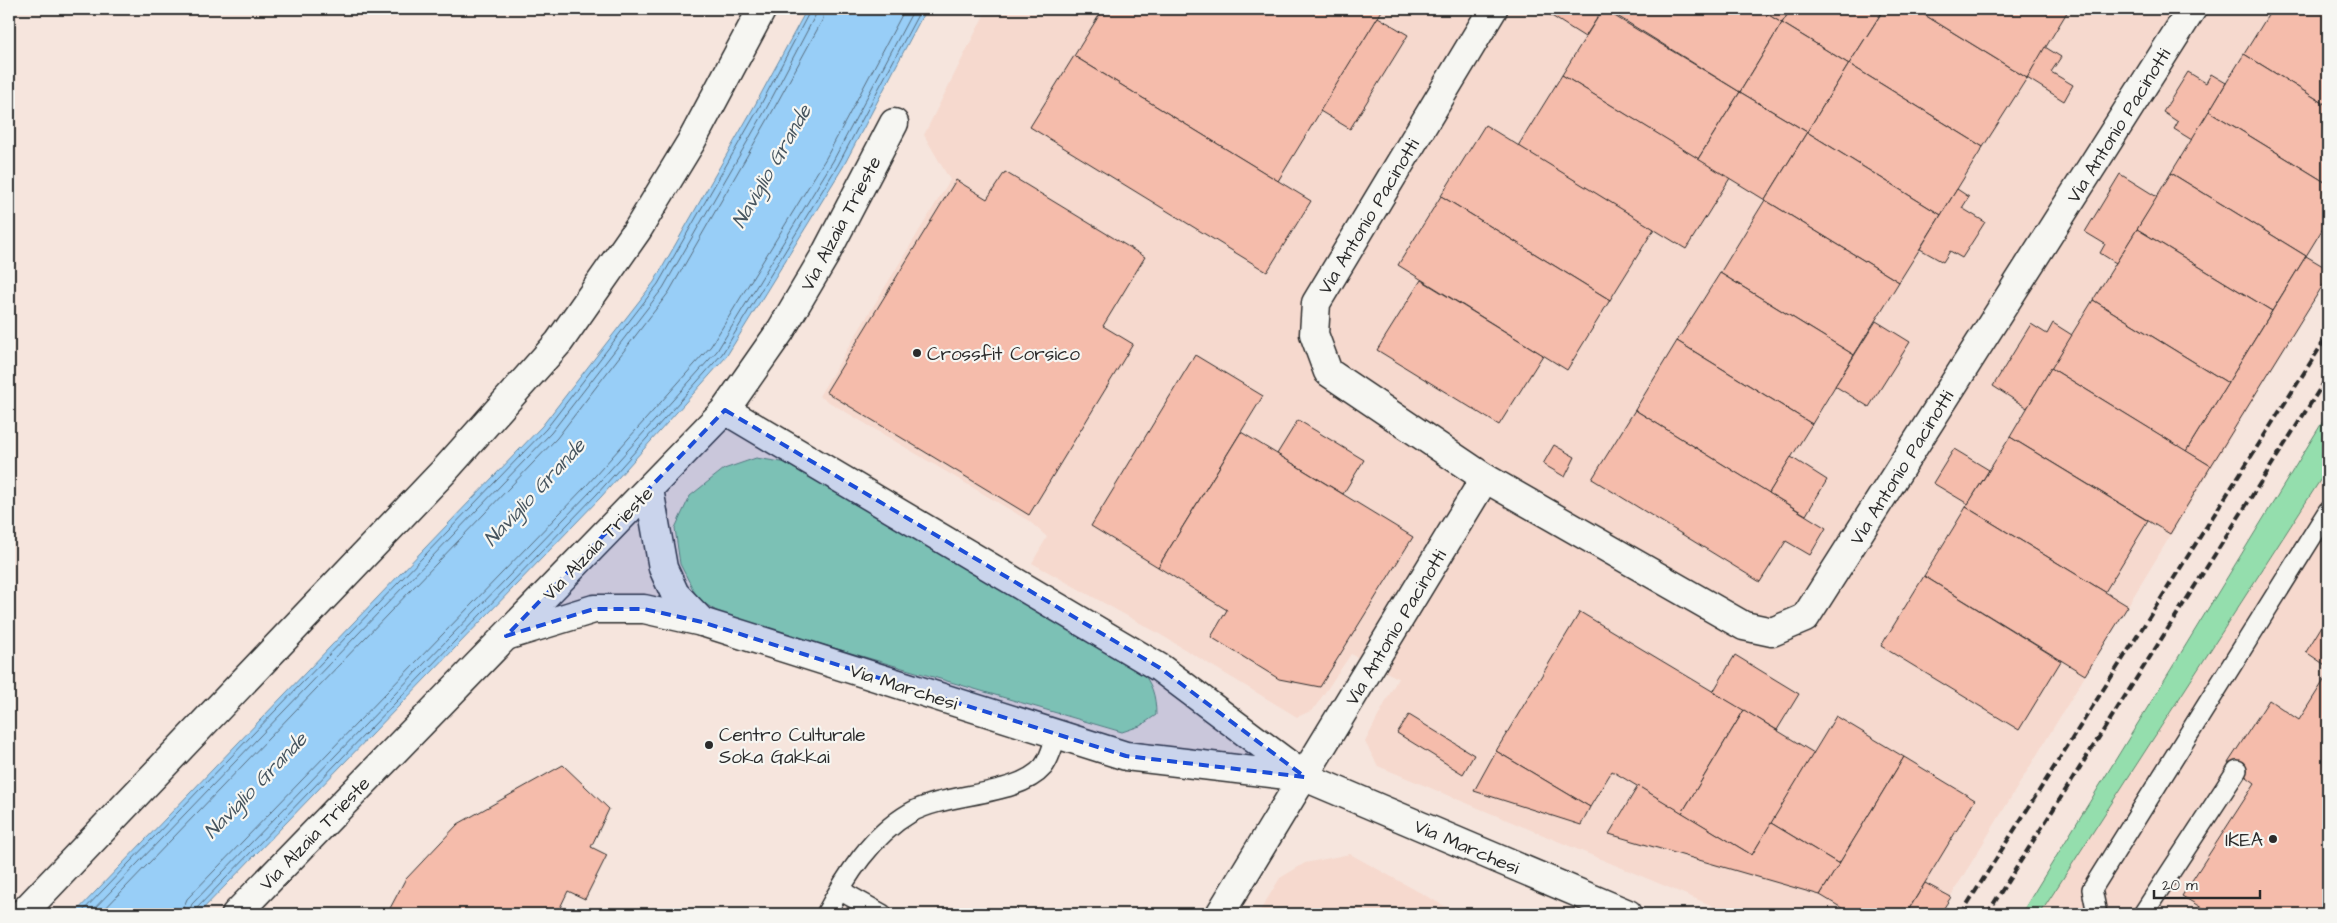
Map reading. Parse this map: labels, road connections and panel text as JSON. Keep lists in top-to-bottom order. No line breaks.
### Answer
{"streets":{"street":["Via Antonio Pacinotti","Via Alzaia Trieste","Via Marchesi"]},"crossings":[["Via Antonio Pacinotti","Via Marchesi"],["Via Alzaia Trieste","Via Marchesi"]],"water":["Naviglio Grande"],"places":["Crossfit Corsico","Centro Culturale Soka Gakkai","IKEA"],"scale_bar":"20 m"}
